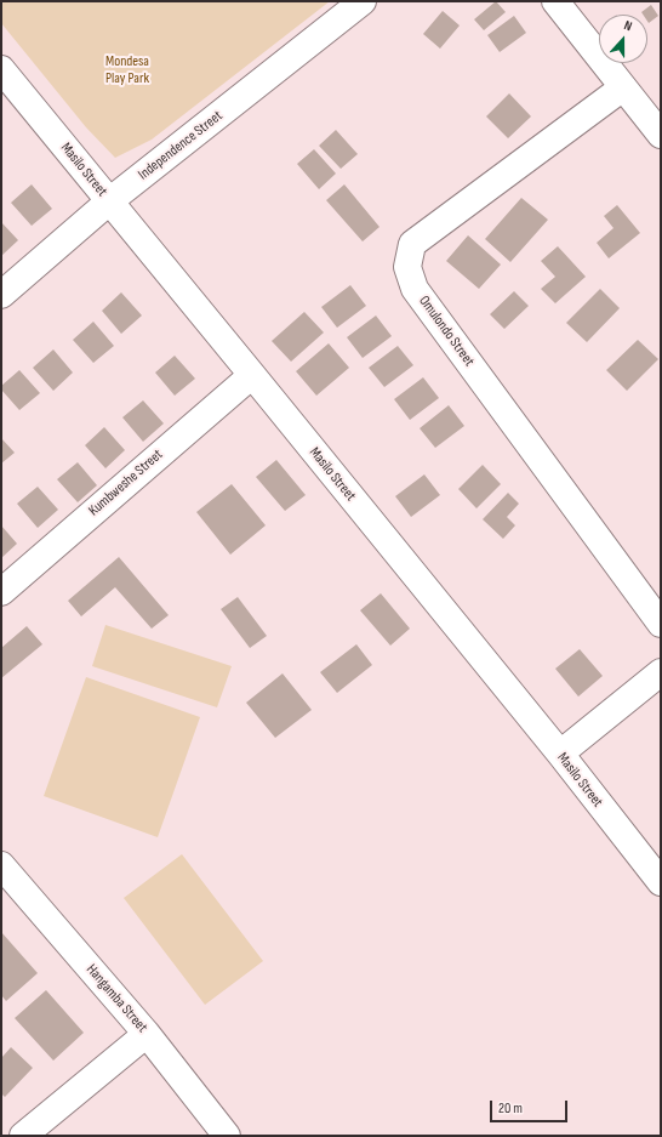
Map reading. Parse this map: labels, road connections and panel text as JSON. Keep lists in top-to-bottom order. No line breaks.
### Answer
{"streets":{"street":["Independence Street","Masilo Street","Omulondo Street","Kumbweshe Street","Hangamba Street"]},"crossings":[["Independence Street","Masilo Street"],["Masilo Street","Kumbweshe Street"]],"parks":["Mondesa Play Park"],"scale_bar":"20 m","north":"top"}
